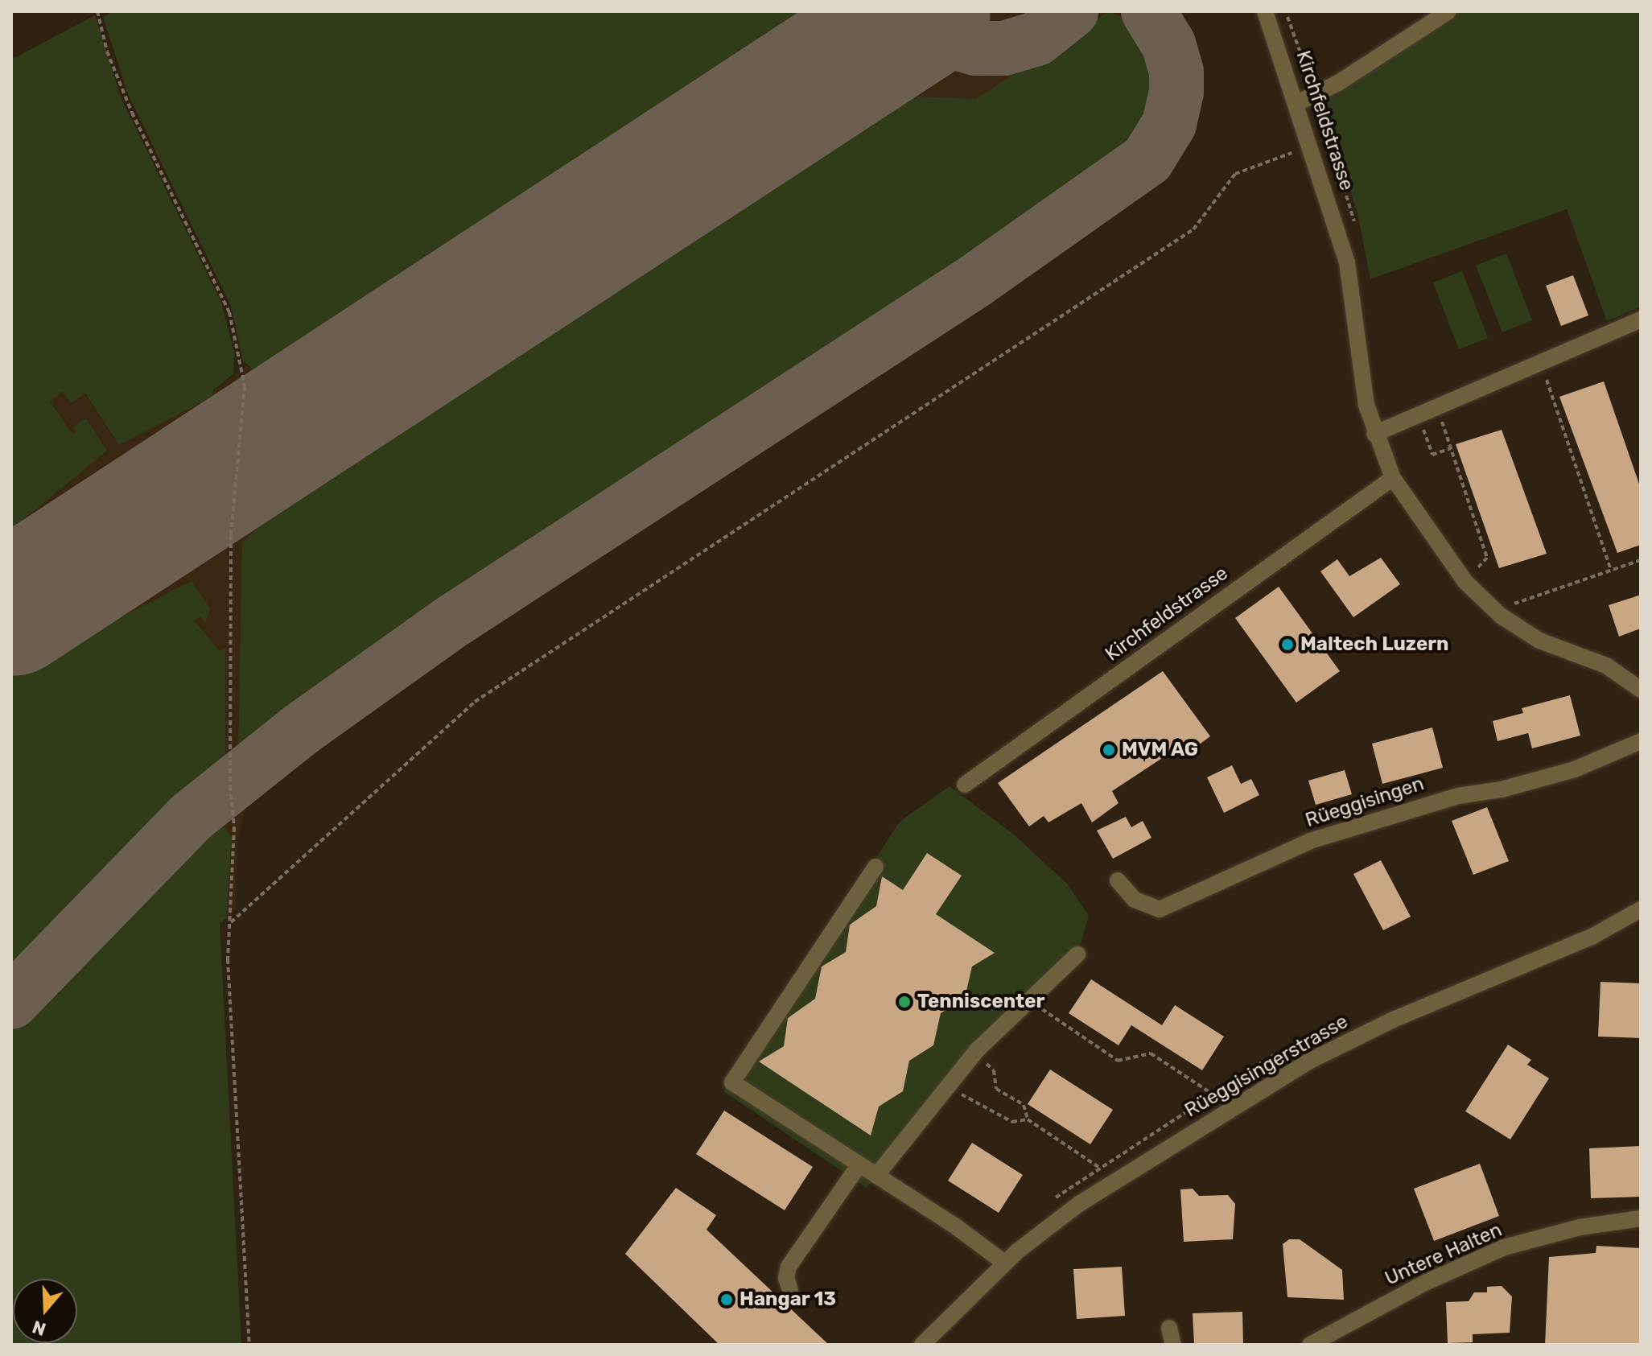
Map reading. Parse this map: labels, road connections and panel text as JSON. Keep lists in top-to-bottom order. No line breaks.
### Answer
{"streets":{"street":["Kirchfeldstrasse","Rüeggisingen","Rüeggisingerstrasse","Untere Halten"]},"places":["Maltech Luzern","MVM AG","Tenniscenter","Hangar 13"],"north":"bottom"}
